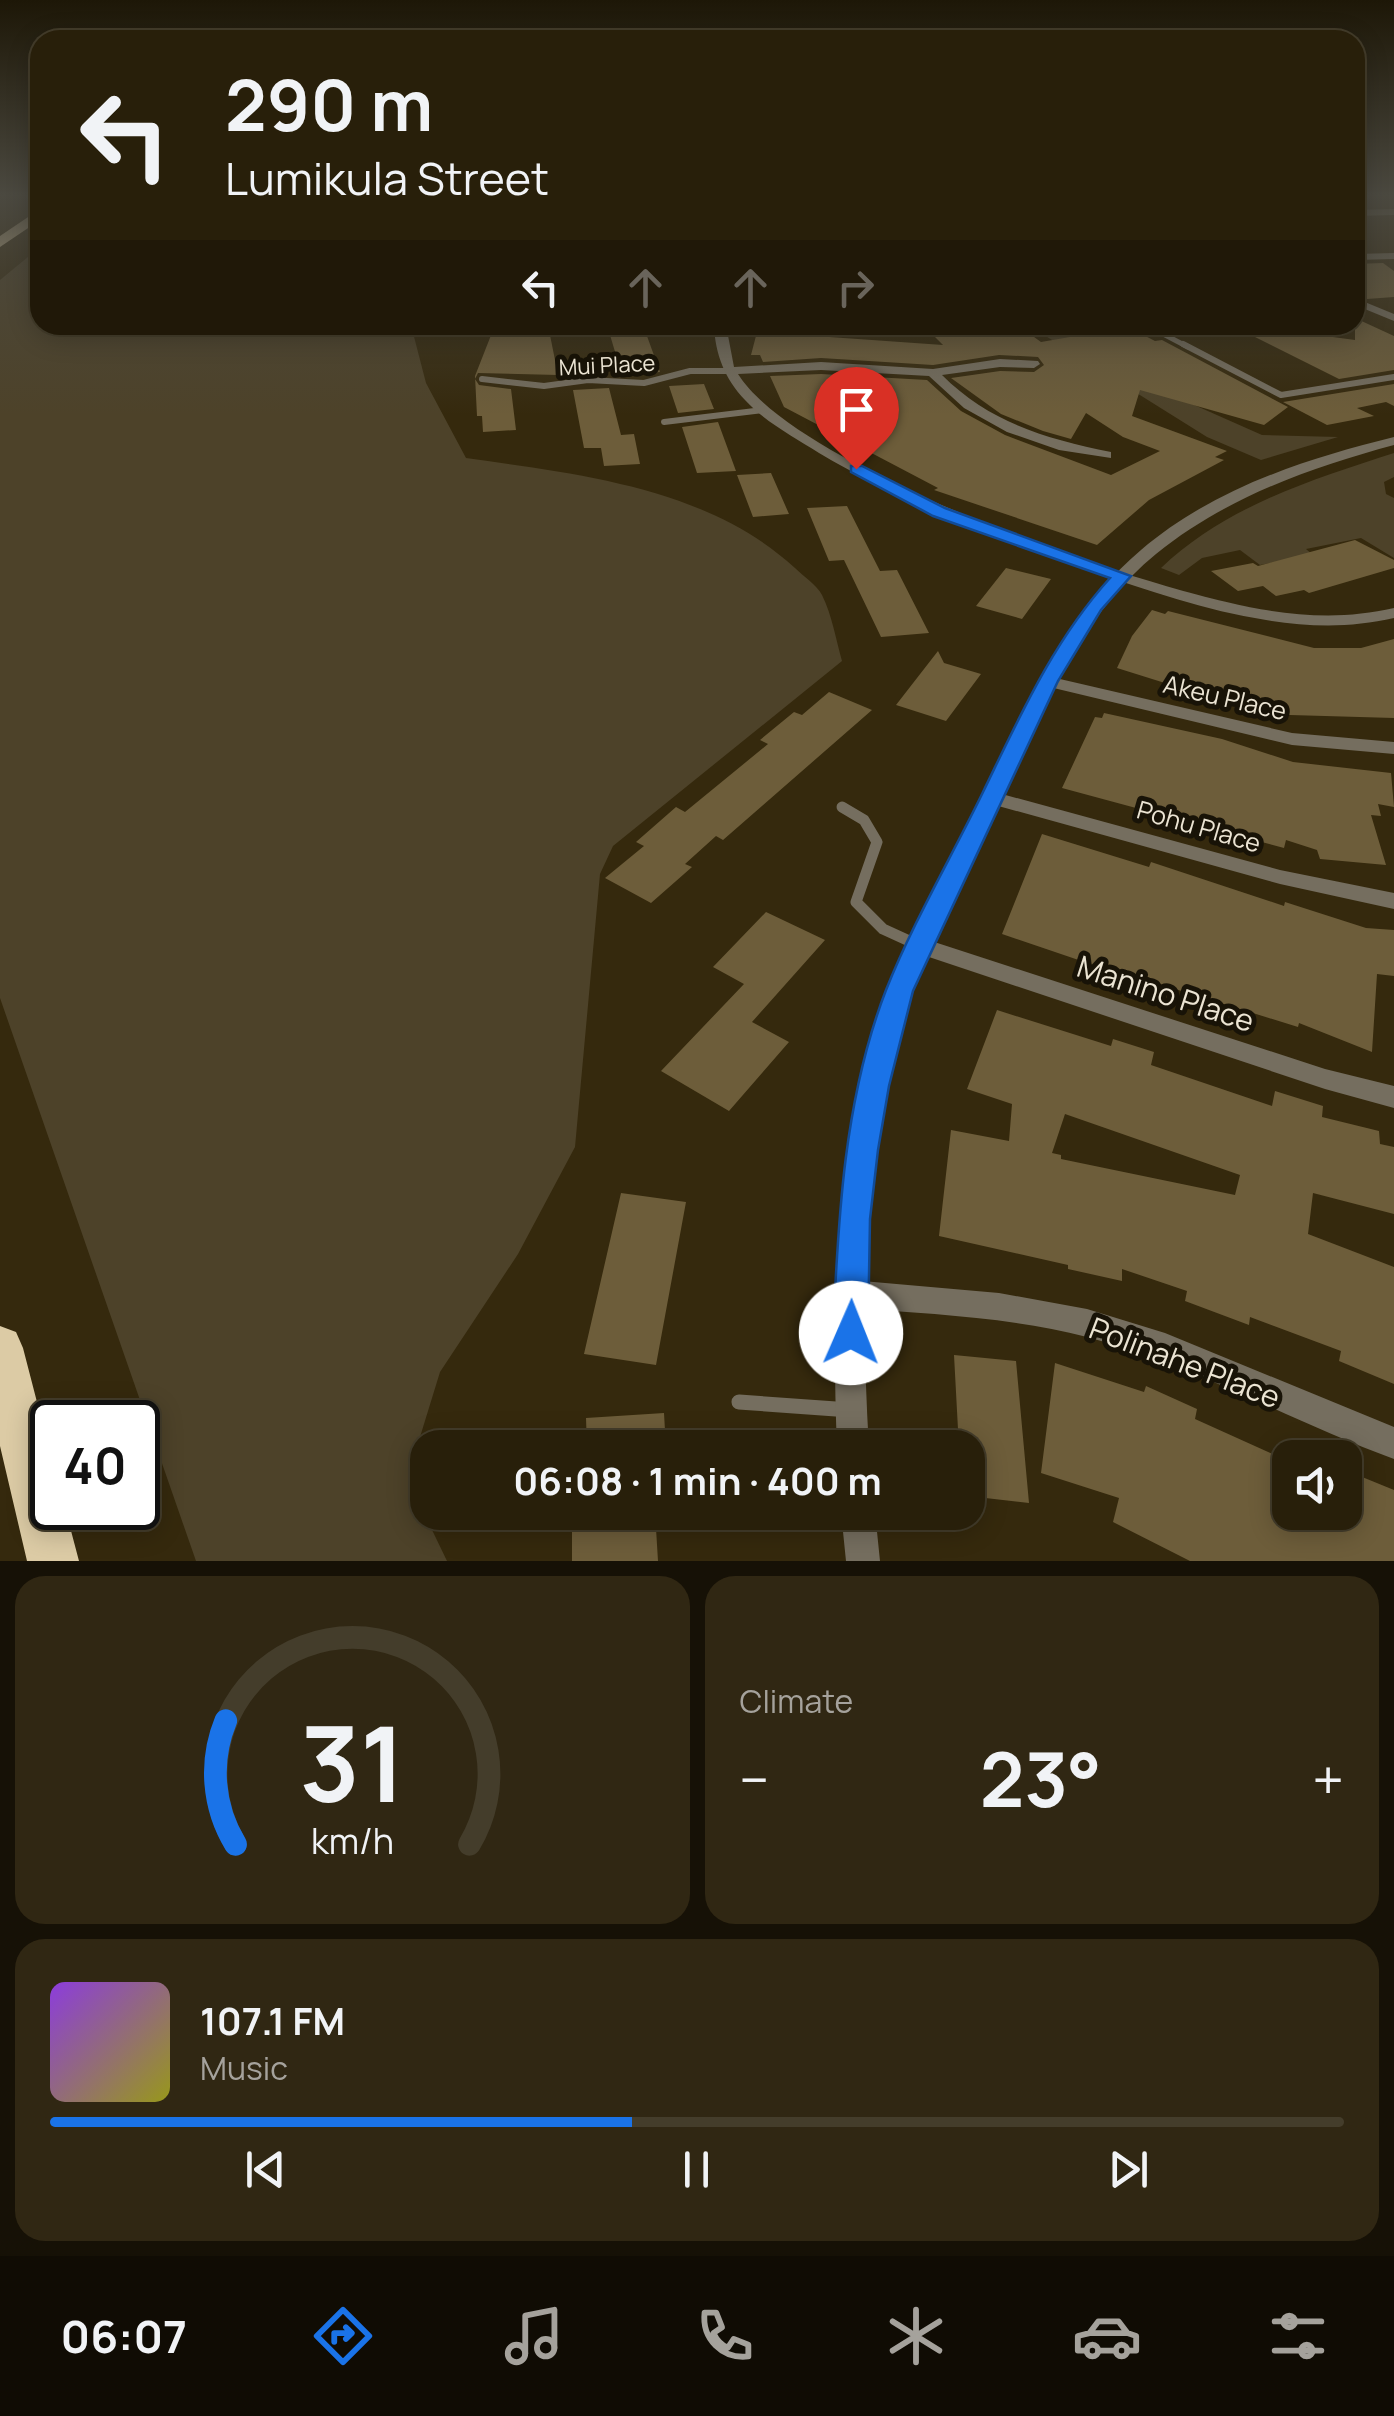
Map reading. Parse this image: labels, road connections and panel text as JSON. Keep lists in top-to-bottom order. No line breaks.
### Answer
{"streets":{"street":["Akeu Place","Pohu Place","Manino Place","Polinahe Place"],"lane":["Mui Place"]},"page":{"turn":["290 m","Lumikula Street"],"limit":"40","trip":"06:08 · 1 min · 400 m","tile":"Climate","heat":["−","23°","+"],"song":["107.1 FM","Music"],"tabs":"06:07","gauge":["31","km/h"]}}
